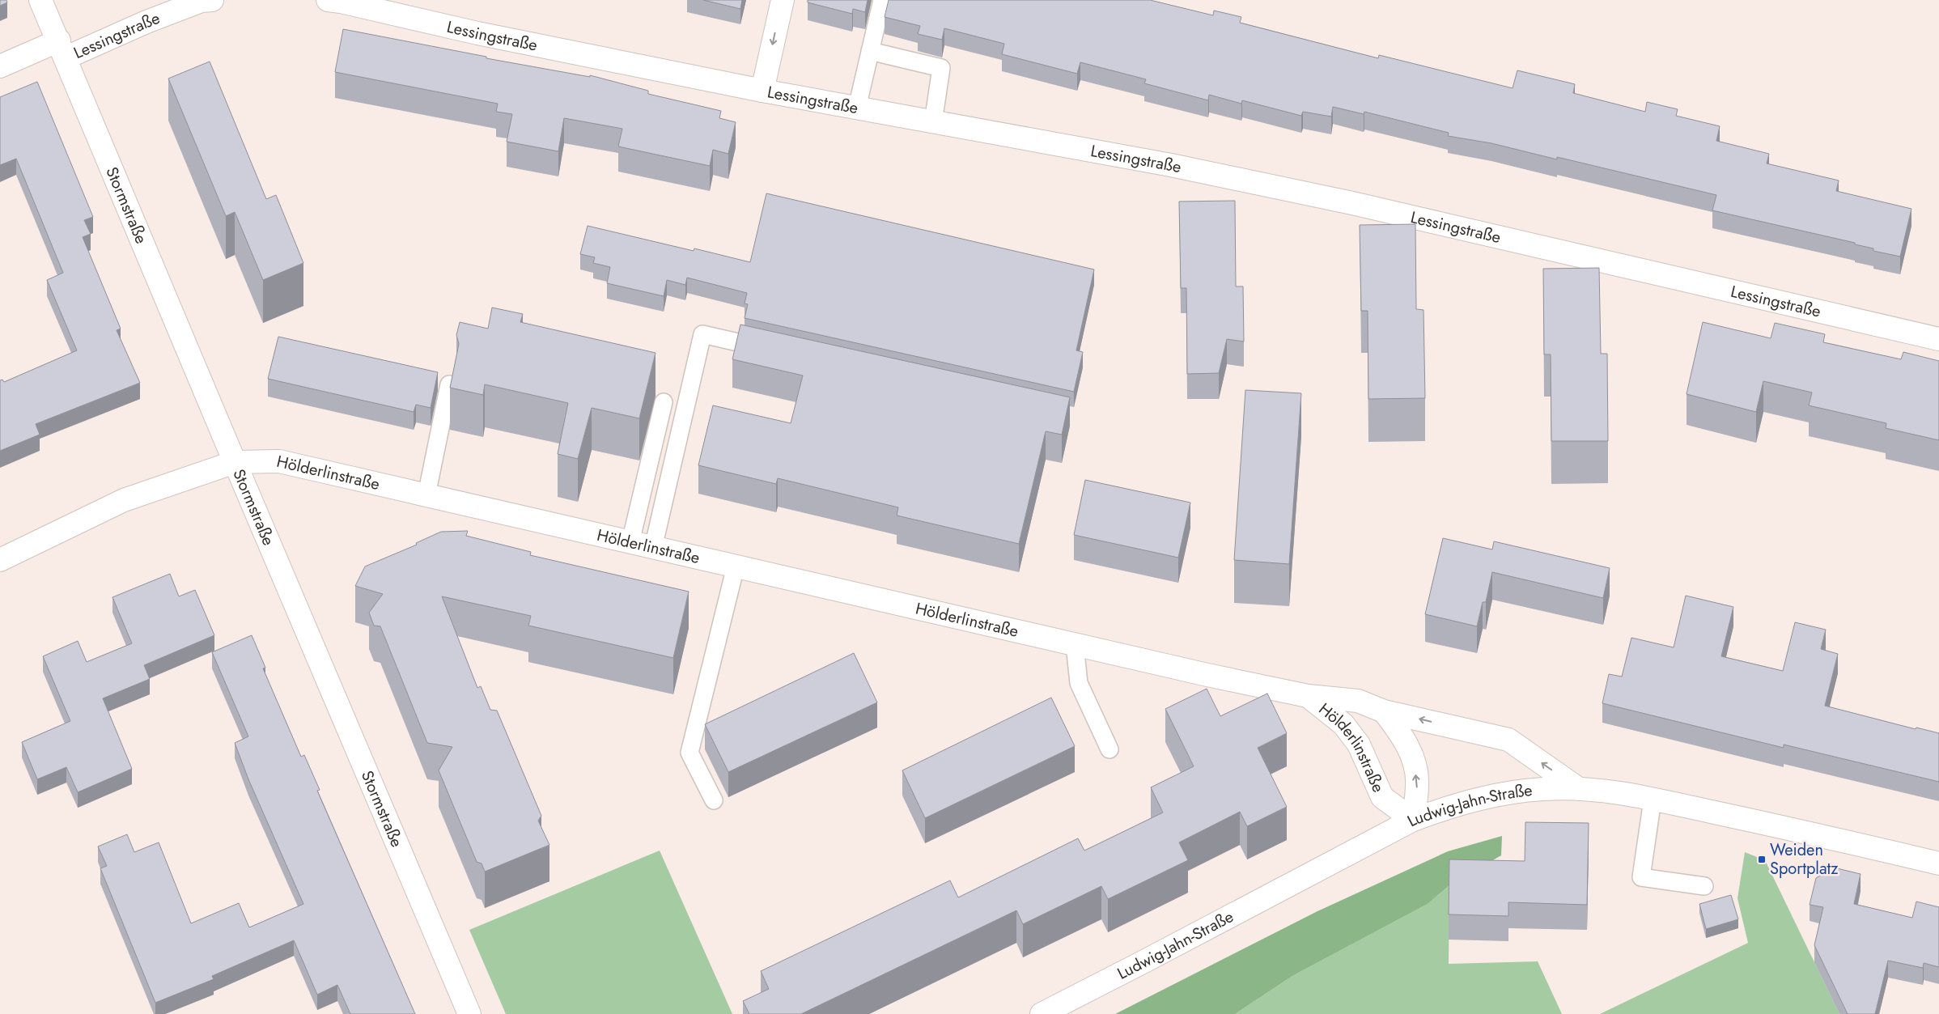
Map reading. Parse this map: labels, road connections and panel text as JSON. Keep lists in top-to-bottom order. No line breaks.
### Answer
{"streets":{"street":["Lessingstraße","Stormstraße","Hölderlinstraße","Ludwig-Jahn-Straße"]},"crossings":[["Lessingstraße","Stormstraße"],["Stormstraße","Hölderlinstraße"],["Hölderlinstraße","Ludwig-Jahn-Straße"]],"places":{"transit":["Weiden Sportplatz"]}}
